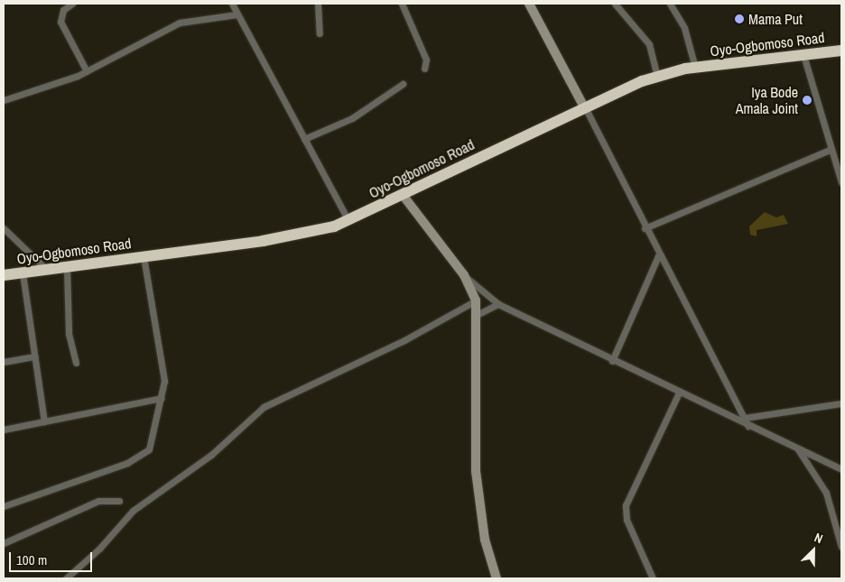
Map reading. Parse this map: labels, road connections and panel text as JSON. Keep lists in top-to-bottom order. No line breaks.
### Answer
{"streets":{"highway":["Oyo-Ogbomoso Road"]},"places":["Mama Put","Iya Bode Amala Joint"],"scale_bar":"100 m","north":"top right"}
